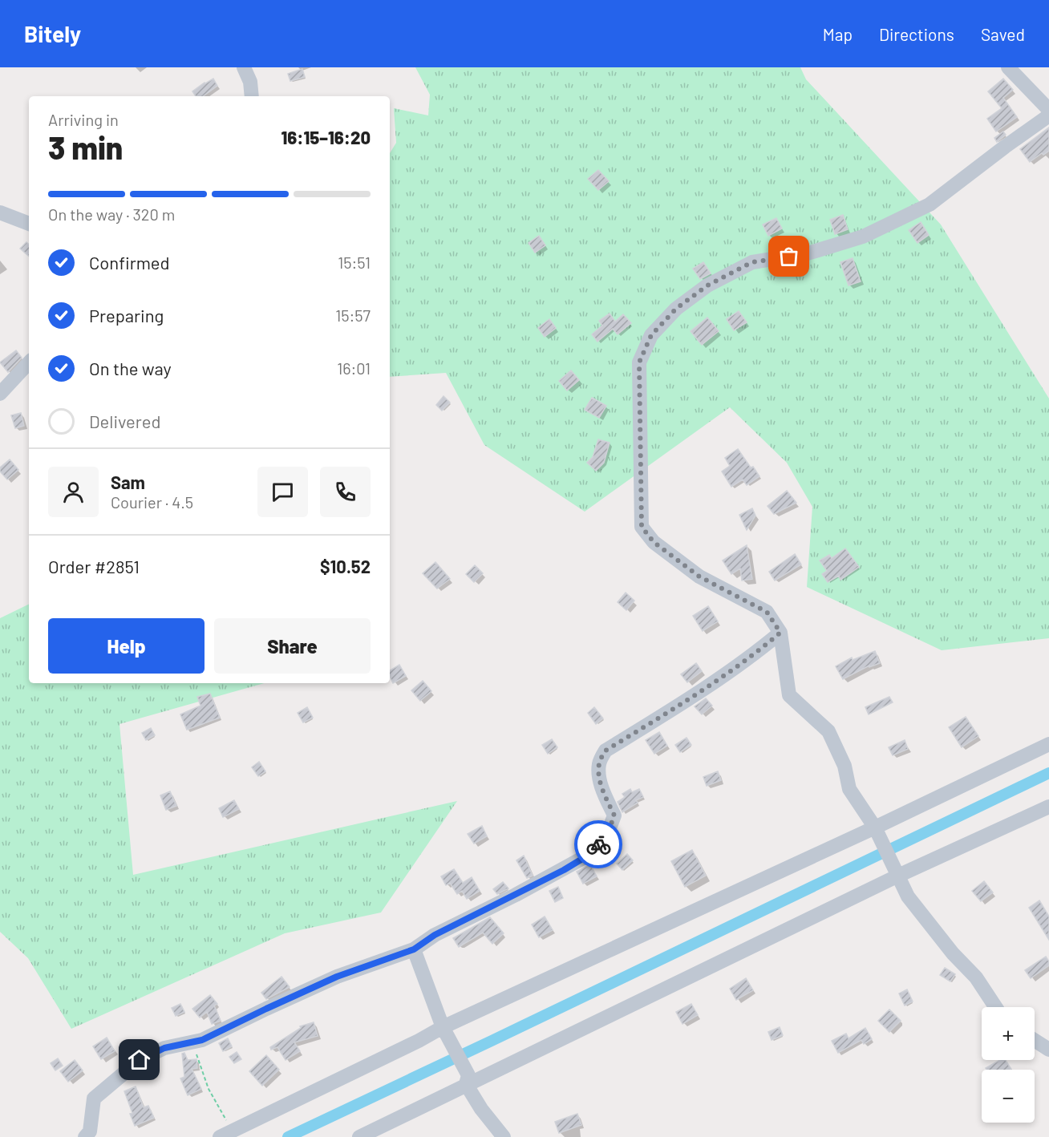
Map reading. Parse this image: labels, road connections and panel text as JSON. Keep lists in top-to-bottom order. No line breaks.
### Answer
{"page":{"header":"Bitely","nav":["Map","Directions","Saved"],"heading":["3 min","Arriving in","16:15–16:20"],"panel":["Sam","Courier · 4.5","Order #2851","$10.52"],"bar":"On the way · 320 m","list":[["Confirmed","15:51"],["Preparing","15:57"],["On the way","16:01"],"Delivered"],"buttons":["Help","Share"],"map_buttons":["+","−"]}}
